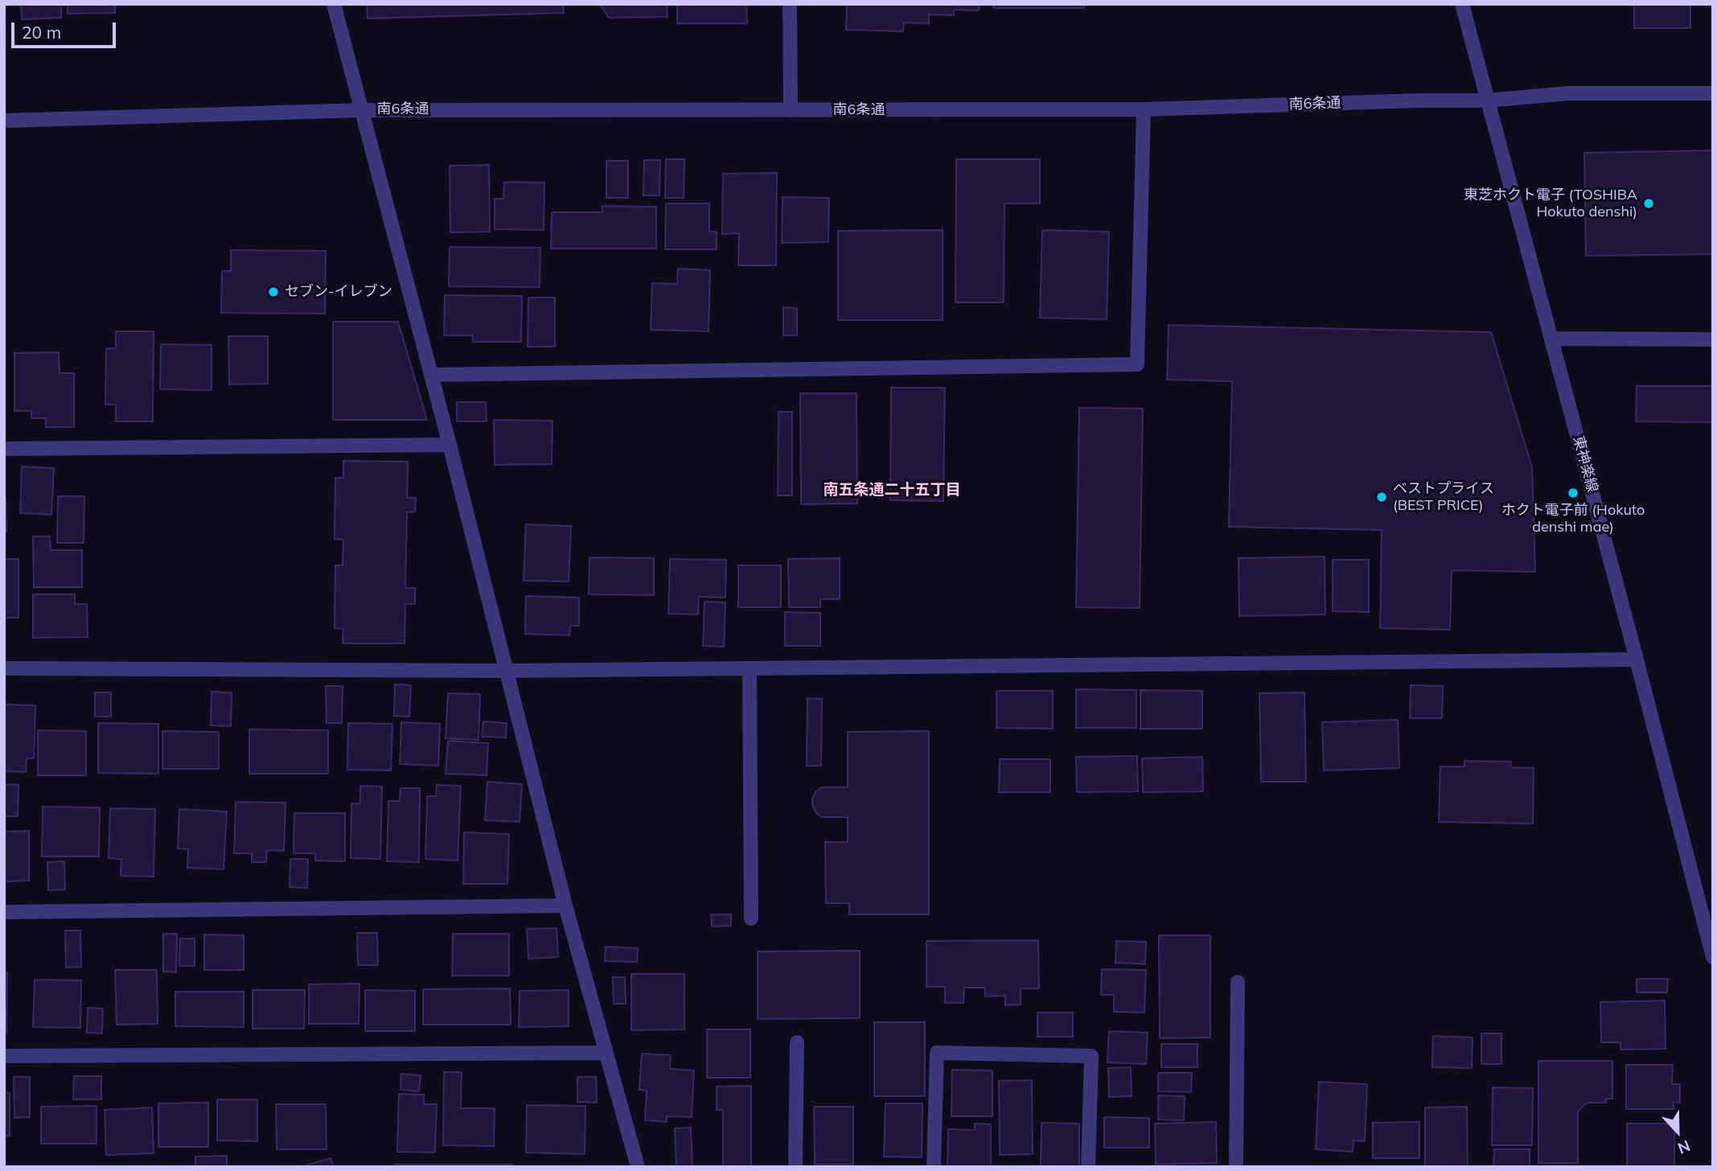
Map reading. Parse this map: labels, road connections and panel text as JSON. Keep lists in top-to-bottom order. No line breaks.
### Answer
{"streets":{"street":["南6条通","東神楽線"]},"crossings":[["南6条通","東神楽線"]],"districts":["南五条通二十五丁目"],"places":["東芝ホクト電子 (TOSHIBA Hokuto denshi)","セブン-イレブン","ホクト電子前 (Hokuto denshi mae)","ベストプライス (BEST PRICE)"],"scale_bar":"20 m","north":"bottom"}
